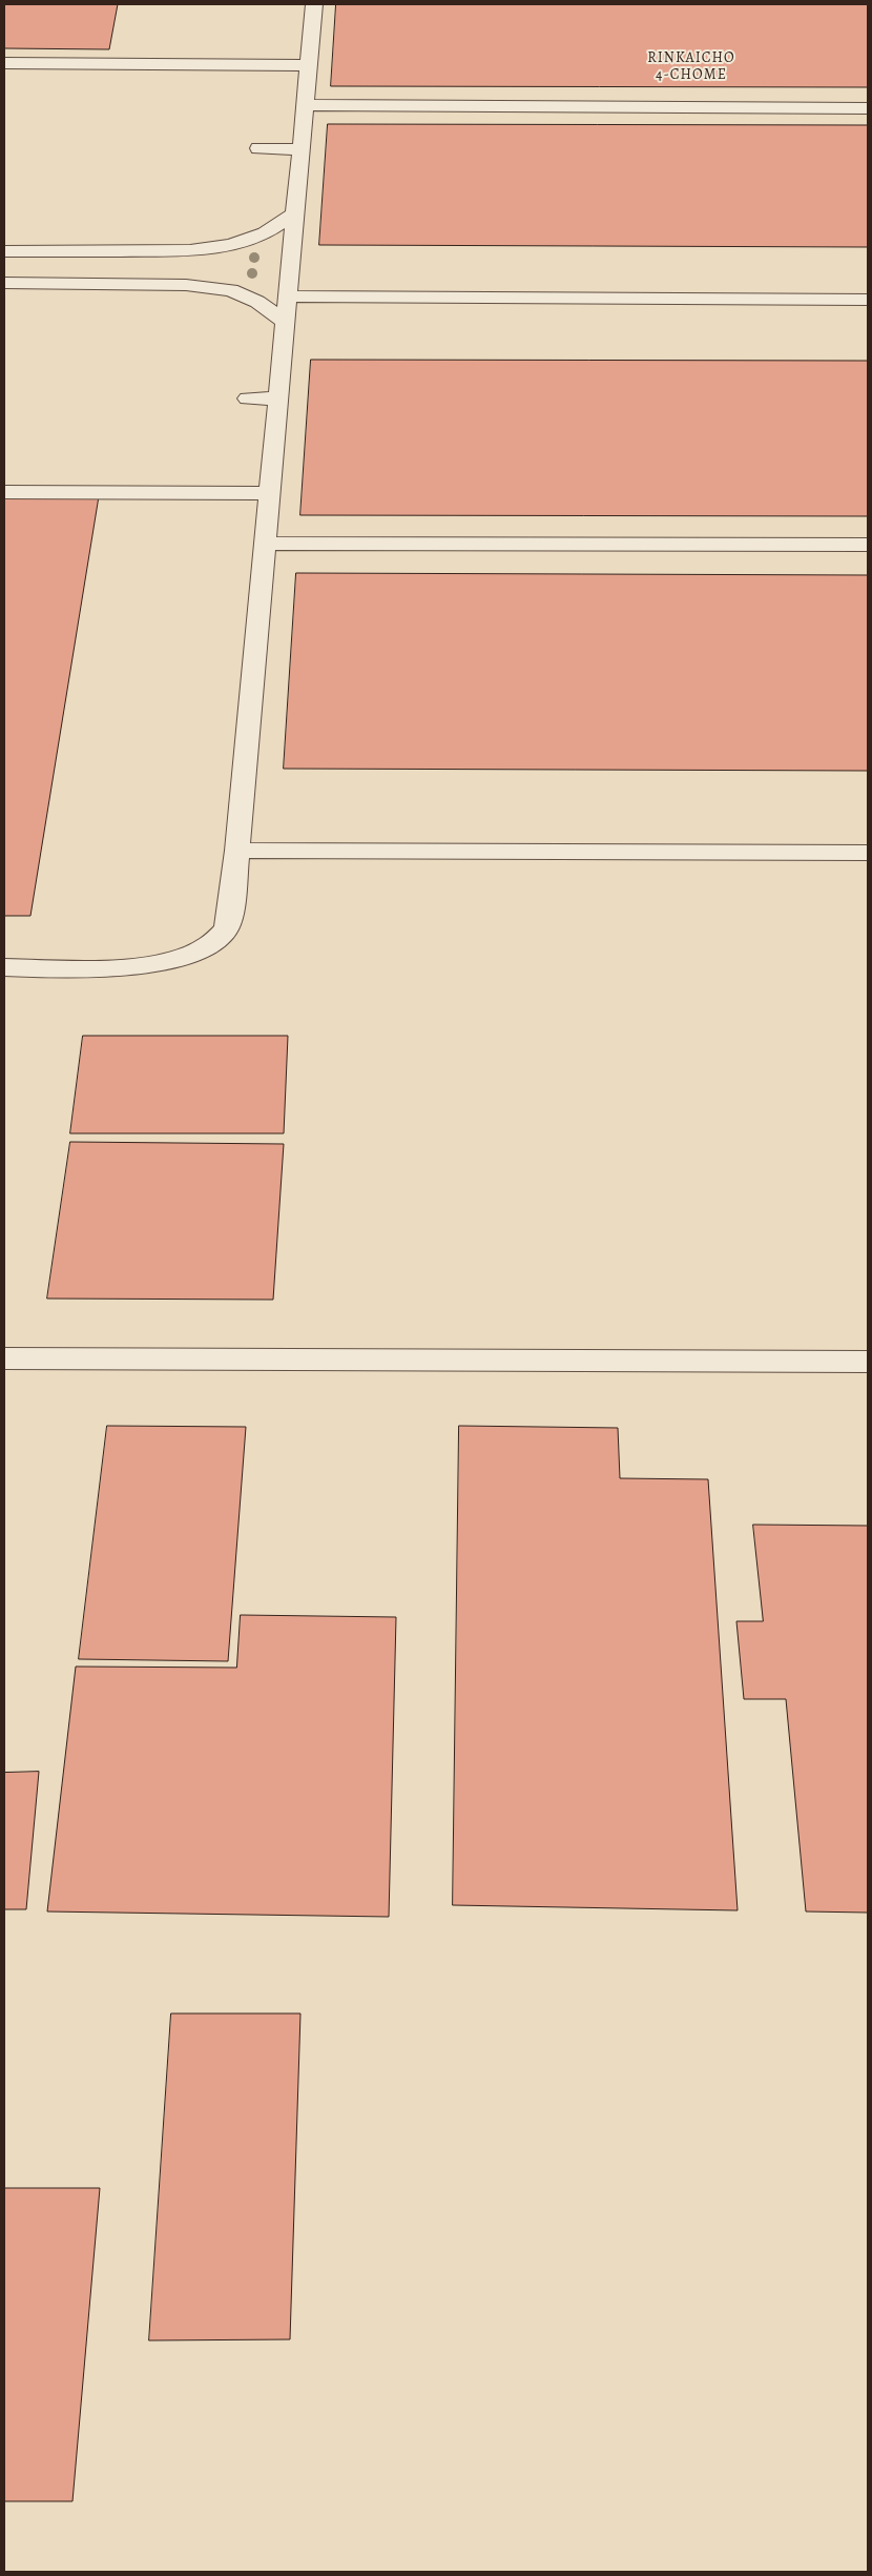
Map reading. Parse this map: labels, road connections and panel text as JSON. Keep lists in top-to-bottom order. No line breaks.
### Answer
{"districts":["RINKAICHO 4-CHOME"]}
